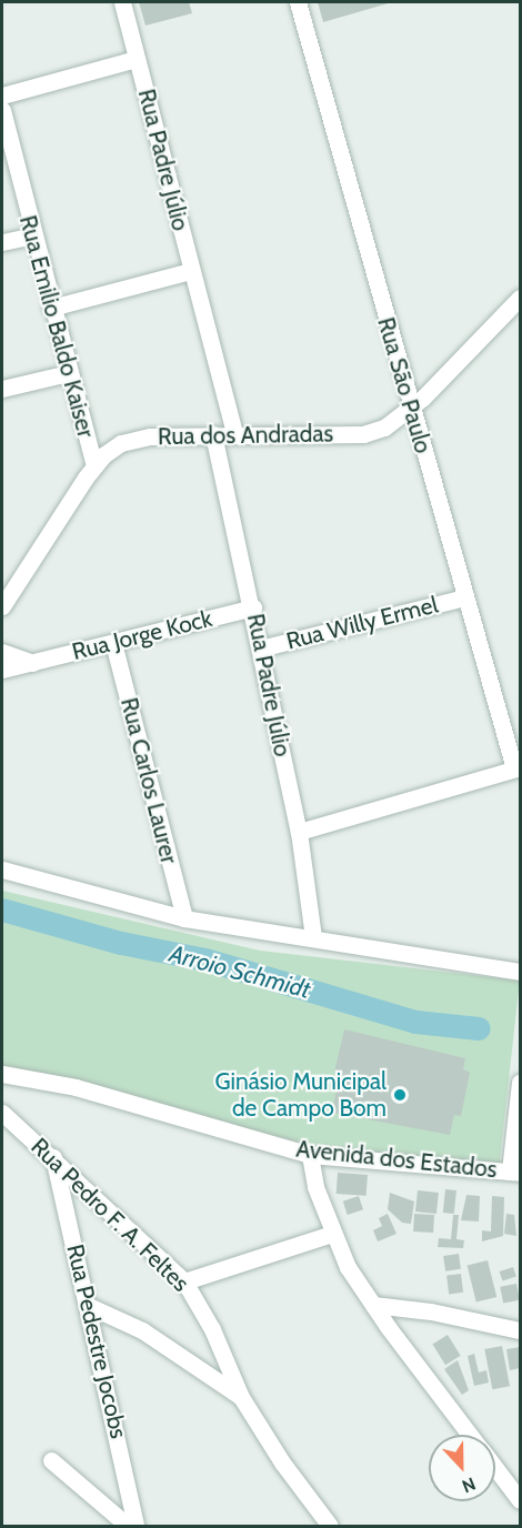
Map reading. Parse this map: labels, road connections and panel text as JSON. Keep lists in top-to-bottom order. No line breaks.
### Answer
{"streets":{"street":["Rua Padre Júlio","Rua Emilio Baldo Kaiser","Rua São Paulo","Rua dos Andradas","Rua Willy Ermel","Rua Jorge Kock","Rua Carlos Laurer","Avenida dos Estados","Rua Pedro F. A. Feltes","Rua Pedestre Jocobs"]},"crossings":[["Rua Padre Júlio","Rua dos Andradas"],["Rua Padre Júlio","Rua Willy Ermel"],["Rua Padre Júlio","Rua Jorge Kock"],["Rua Emilio Baldo Kaiser","Rua dos Andradas"],["Rua São Paulo","Rua dos Andradas"],["Rua São Paulo","Rua Willy Ermel"],["Rua Jorge Kock","Rua Carlos Laurer"],["Rua Pedro F. A. Feltes","Rua Pedestre Jocobs"]],"water":["Arroio Schmidt"],"places":["Ginásio Municipal de Campo Bom"],"north":"bottom"}
